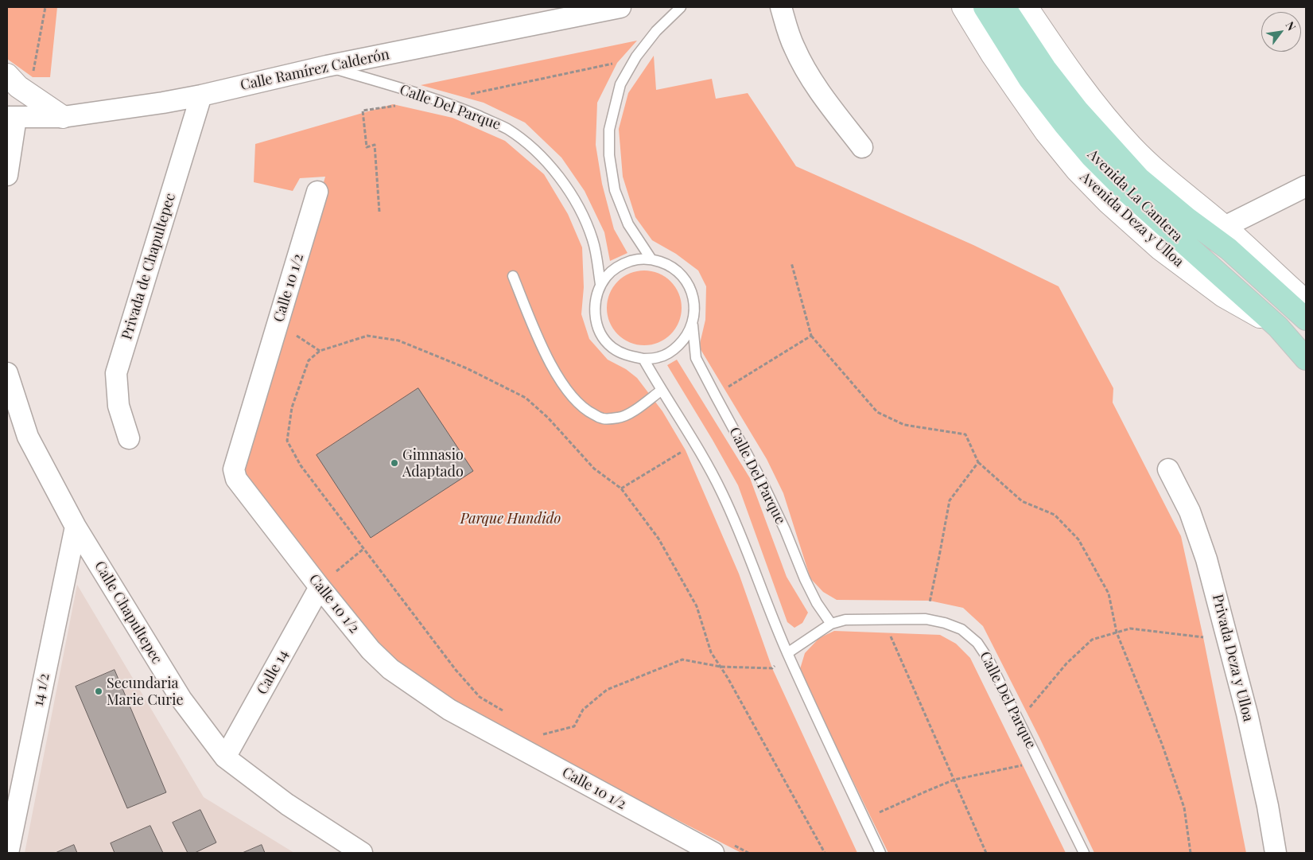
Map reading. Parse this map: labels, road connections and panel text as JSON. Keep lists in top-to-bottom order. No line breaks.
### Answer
{"streets":{"main road":["Avenida La Cantera","Avenida Deza y Ulloa"],"street":["Calle Ramírez Calderón","Privada de Chapultepec","Calle 10 1/2","Calle Chapultepec","Privada Deza y Ulloa","Calle 14","14 1/2"],"lane":["Calle Del Parque"]},"crossings":[["Calle Ramírez Calderón","Calle Del Parque"],["Calle Ramírez Calderón","Privada de Chapultepec"],["Avenida La Cantera","Avenida Deza y Ulloa"],["Calle 10 1/2","Calle 14"],["Calle Chapultepec","Calle 14"],["Calle Chapultepec","14 1/2"]],"parks":["Parque Hundido"],"places":["Gimnasio Adaptado","Secundaria Marie Curie"],"north":"top right"}
